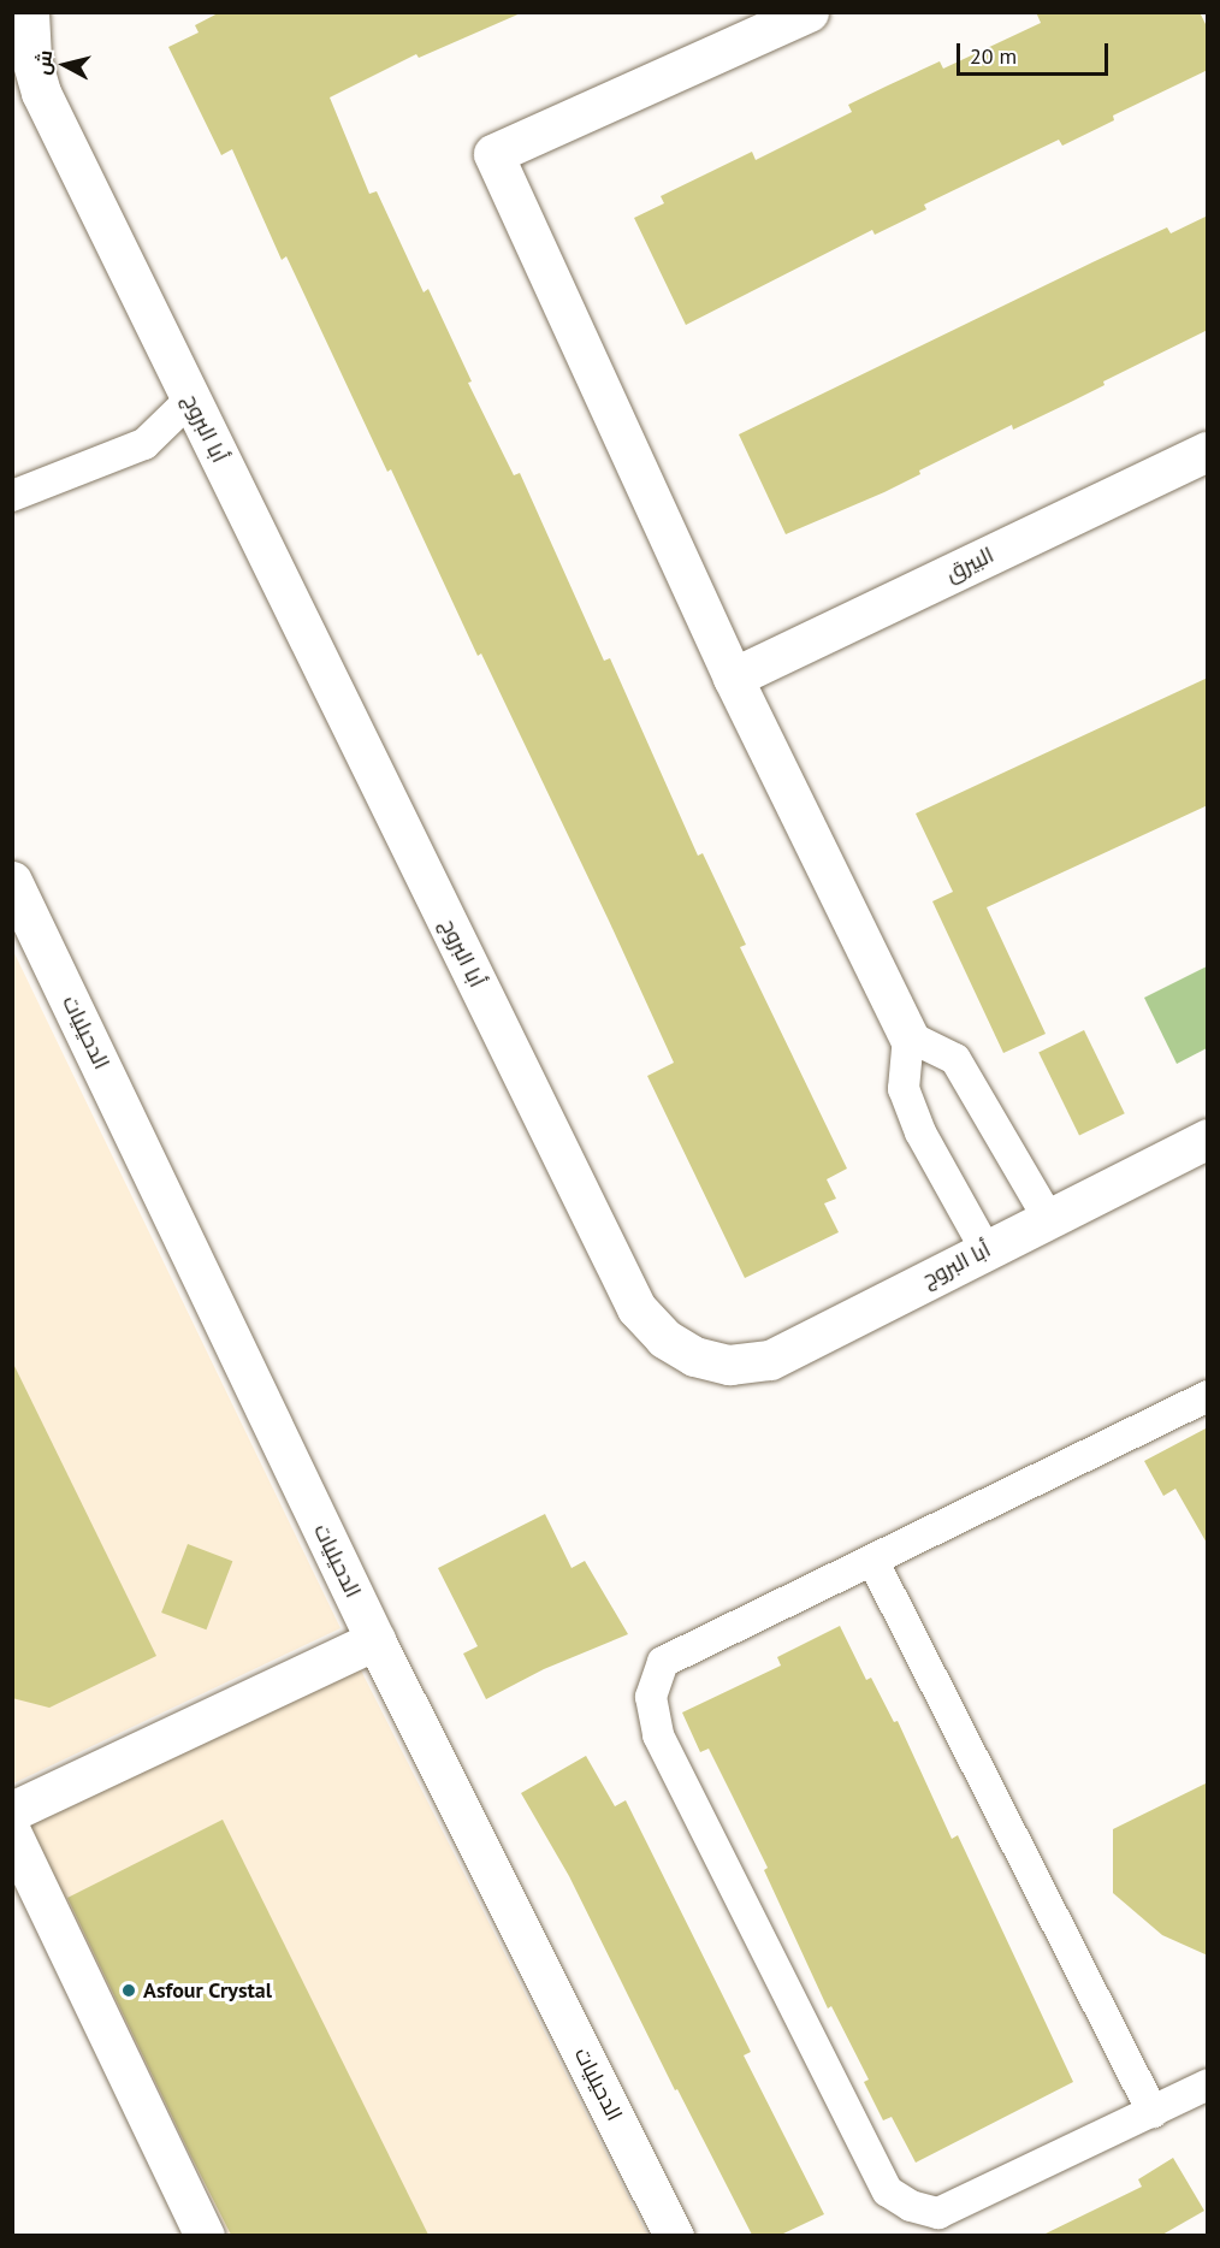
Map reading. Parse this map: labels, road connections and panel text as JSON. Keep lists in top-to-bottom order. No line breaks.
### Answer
{"streets":{"street":["أبا البروج","البيرق","الدحيليات"]},"places":["Asfour Crystal"],"scale_bar":"20 m","north":"left"}
